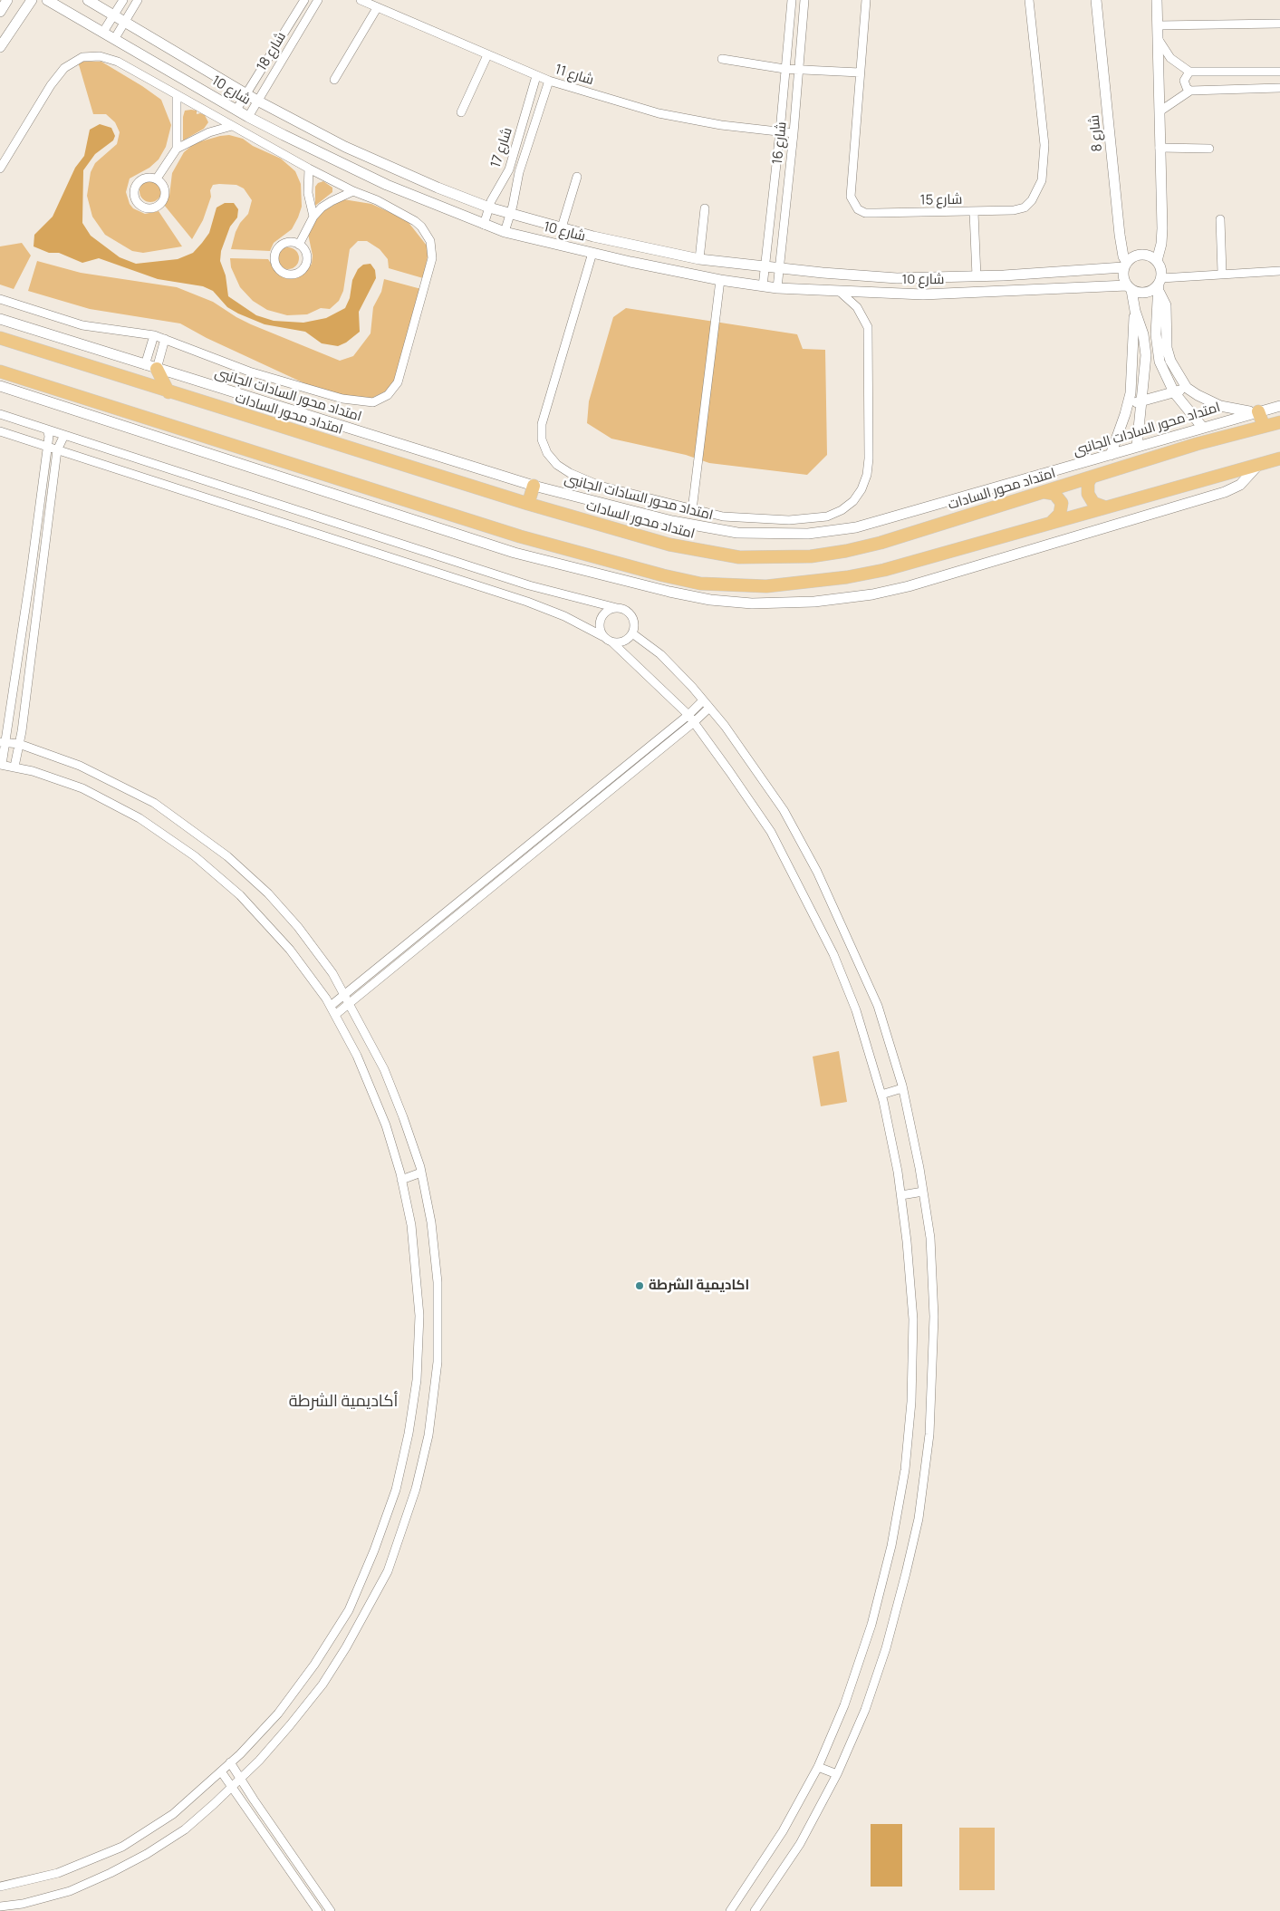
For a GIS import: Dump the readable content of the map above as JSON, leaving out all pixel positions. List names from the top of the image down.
{
  "streets": {
    "main road": ["امتداد محور السادات"],
    "street": [
      "شارع 18",
      "شارع 11",
      "شارع 10",
      "شارع 8",
      "شارع 16",
      "شارع 17",
      "شارع 15",
      "امتداد محور السادات الجانبى"
    ]
  },
  "crossings": [
    ["شارع 18", "شارع 10"],
    ["شارع 11", "شارع 16"],
    ["شارع 11", "شارع 17"],
    ["شارع 10", "شارع 8"],
    ["شارع 10", "شارع 16"],
    ["شارع 10", "شارع 17"]
  ],
  "districts": ["أكاديمية الشرطة"],
  "places": ["اكاديمية الشرطة"]
}
